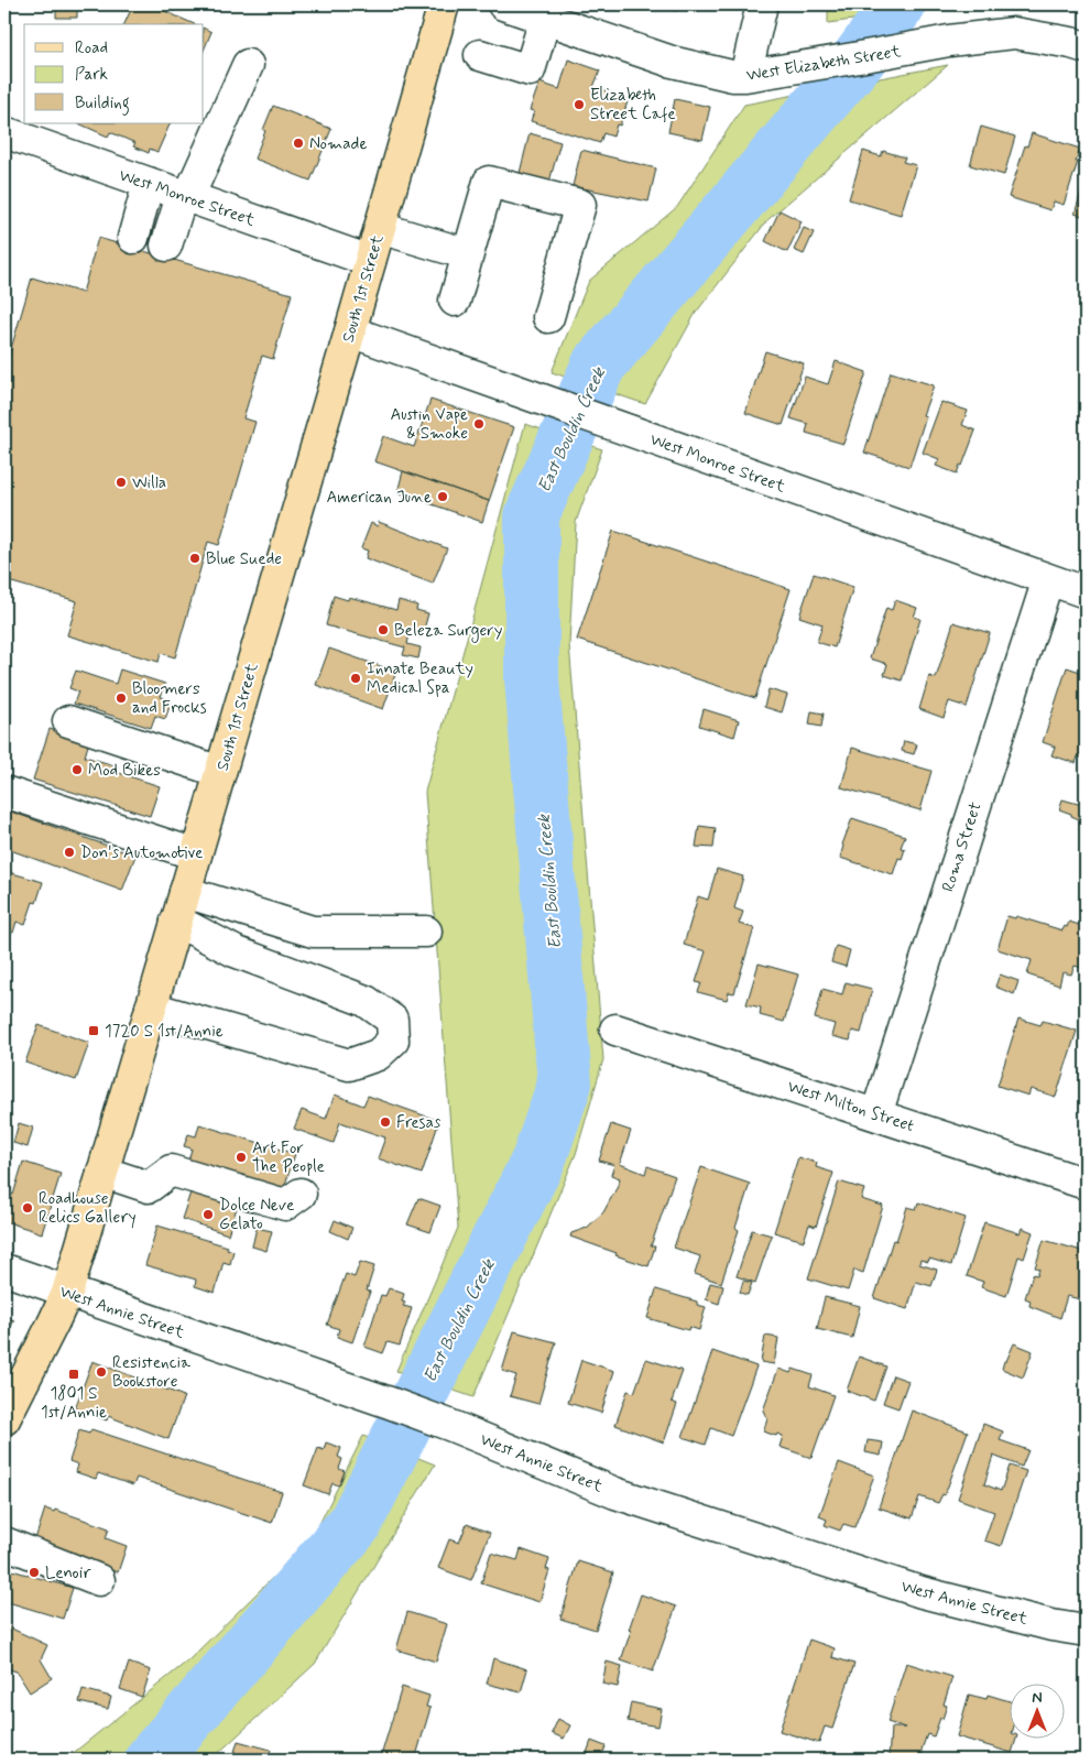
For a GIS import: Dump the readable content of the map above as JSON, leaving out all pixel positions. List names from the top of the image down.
{
  "streets": {
    "main road": ["South 1st Street"],
    "street": [
      "West Elizabeth Street",
      "West Monroe Street",
      "Roma Street",
      "West Milton Street",
      "West Annie Street"
    ]
  },
  "crossings": [
    ["West Monroe Street", "South 1st Street"],
    ["West Monroe Street", "Roma Street"],
    ["South 1st Street", "West Annie Street"],
    ["Roma Street", "West Milton Street"]
  ],
  "water": ["East Bouldin Creek"],
  "places": {
    "other": [
      "Elizabeth Street Cafe",
      "Nomade",
      "Austin Vape & Smoke",
      "Willa",
      "American June",
      "Blue Suede",
      "Beleza Surgery",
      "Innate Beauty Medical Spa",
      "Bloomers and Frocks",
      "Mod Bikes",
      "Don's Automotive",
      "Fresas",
      "Art For The People",
      "Roadhouse Relics Gallery",
      "Dolce Neve Gelato",
      "Resistencia Bookstore",
      "Lenoir"
    ],
    "transit": ["1720 S 1st/Annie", "1801 S 1st/Annie"]
  },
  "legend": ["Road", "Park", "Building"],
  "north": "top"
}
